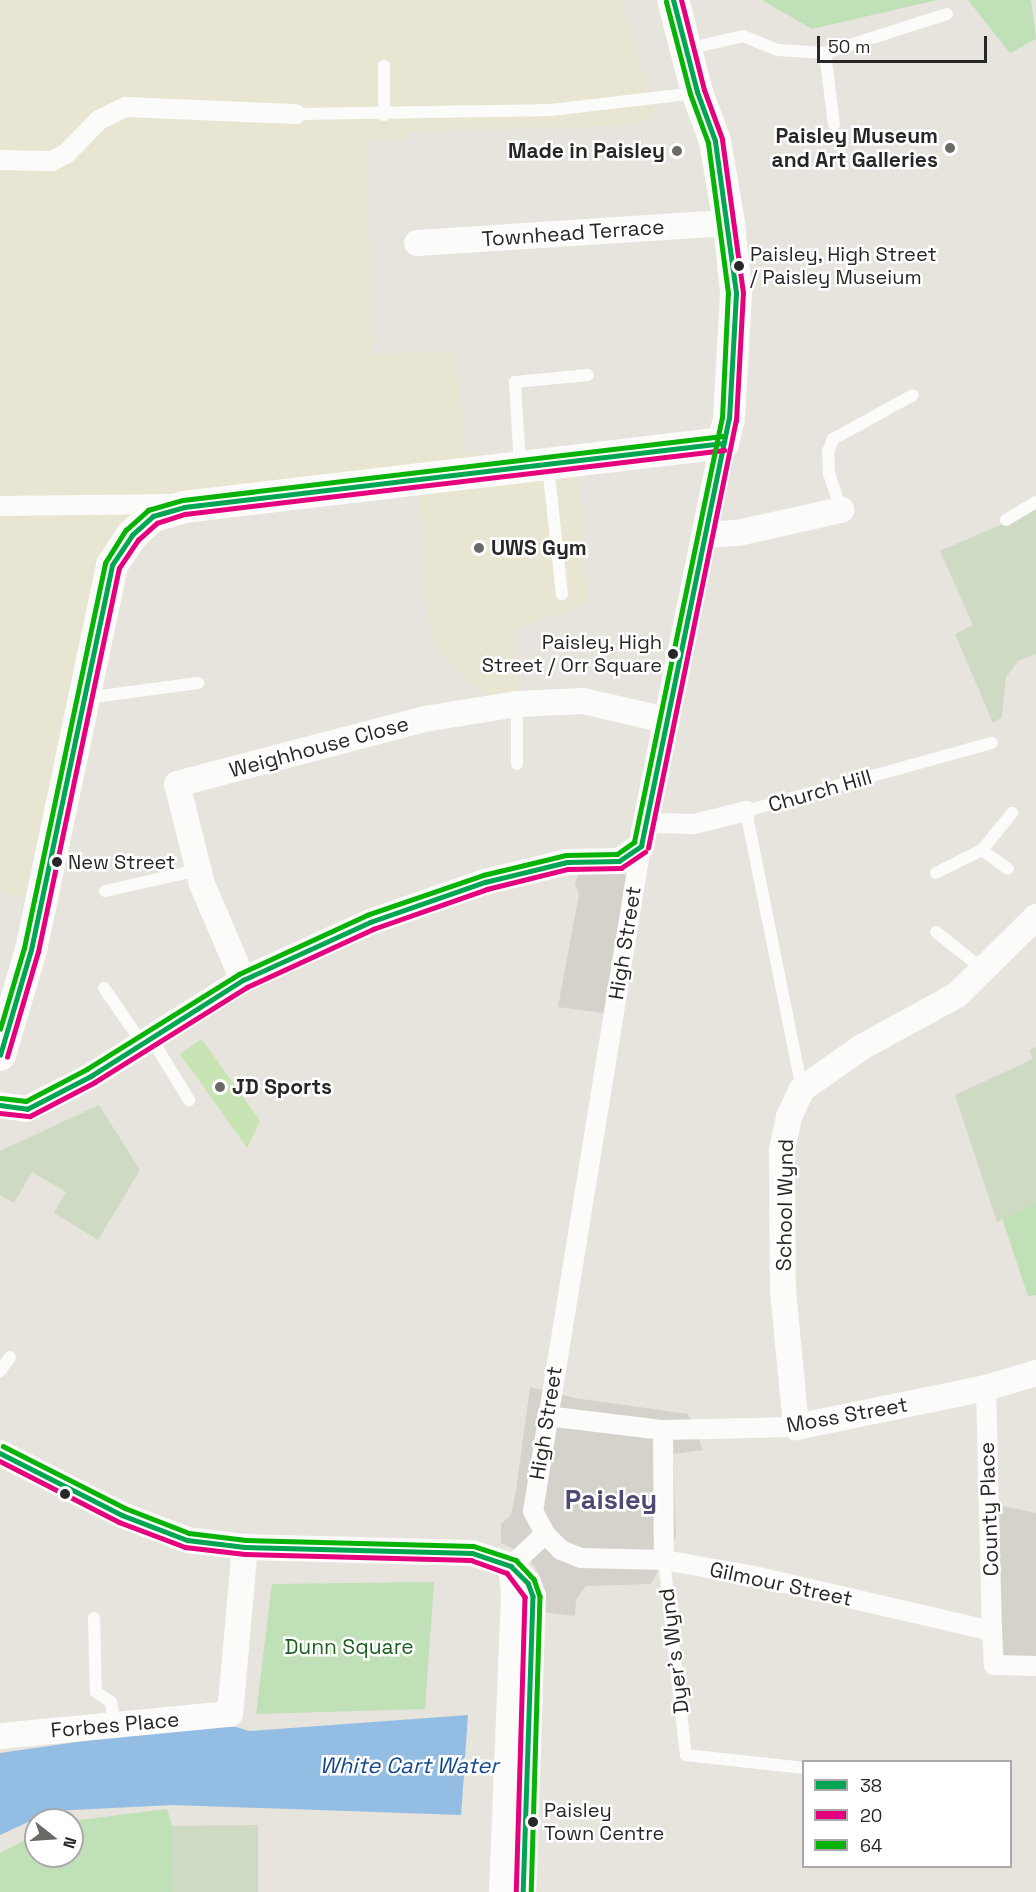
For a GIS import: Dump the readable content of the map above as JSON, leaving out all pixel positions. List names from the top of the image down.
{
  "streets": {
    "street": [
      "Townhead Terrace",
      "Weighhouse Close",
      "Church Hill",
      "High Street",
      "School Wynd",
      "Moss Street",
      "County Place",
      "Gilmour Street",
      "Dyer's Wynd",
      "Forbes Place"
    ]
  },
  "crossings": [
    ["Townhead Terrace", "High Street"],
    ["Weighhouse Close", "High Street"],
    ["Church Hill", "High Street"],
    ["High Street", "Moss Street"],
    ["High Street", "Gilmour Street"],
    ["School Wynd", "Moss Street"],
    ["Moss Street", "County Place"],
    ["Moss Street", "Dyer's Wynd"],
    ["County Place", "Gilmour Street"],
    ["Gilmour Street", "Dyer's Wynd"]
  ],
  "districts": ["Paisley"],
  "water": ["White Cart Water"],
  "parks": ["Dunn Square"],
  "places": [
    "Paisley Museum and Art Galleries",
    "Made in Paisley",
    "Paisley, High Street / Paisley Museium",
    "UWS Gym",
    "Paisley, High Street / Orr Square",
    "New Street",
    "JD Sports",
    "Paisley Town Centre"
  ],
  "lines": ["transit line 38", "transit line 20", "transit line 64"],
  "legend": ["38", "20", "64"],
  "scale_bar": "50 m",
  "north": "right"
}
